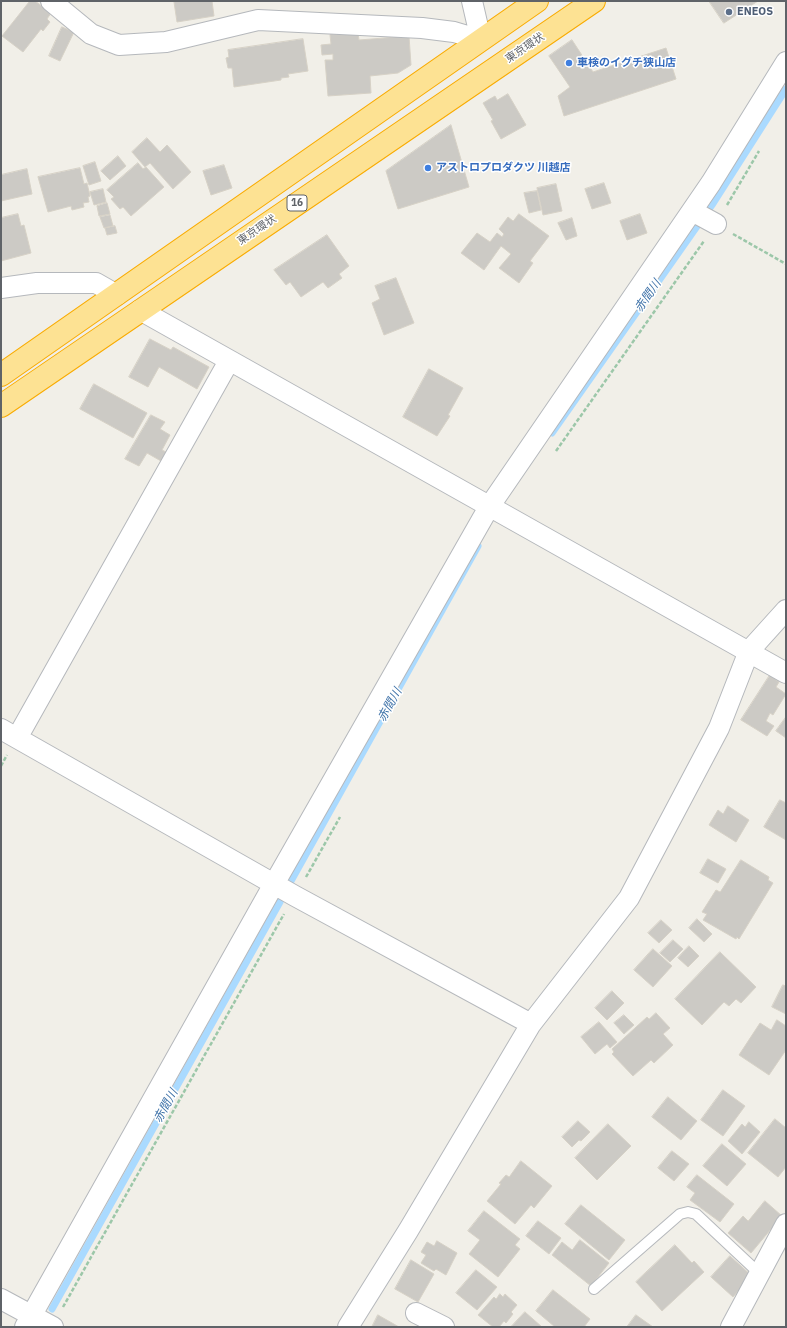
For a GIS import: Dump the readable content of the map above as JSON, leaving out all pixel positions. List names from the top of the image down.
{
  "streets": {
    "highway": ["東京環状", "16"]
  },
  "water": ["赤間川"],
  "places": ["ENEOS", "車検のイグチ狭山店", "アストロプロダクツ 川越店"]
}
